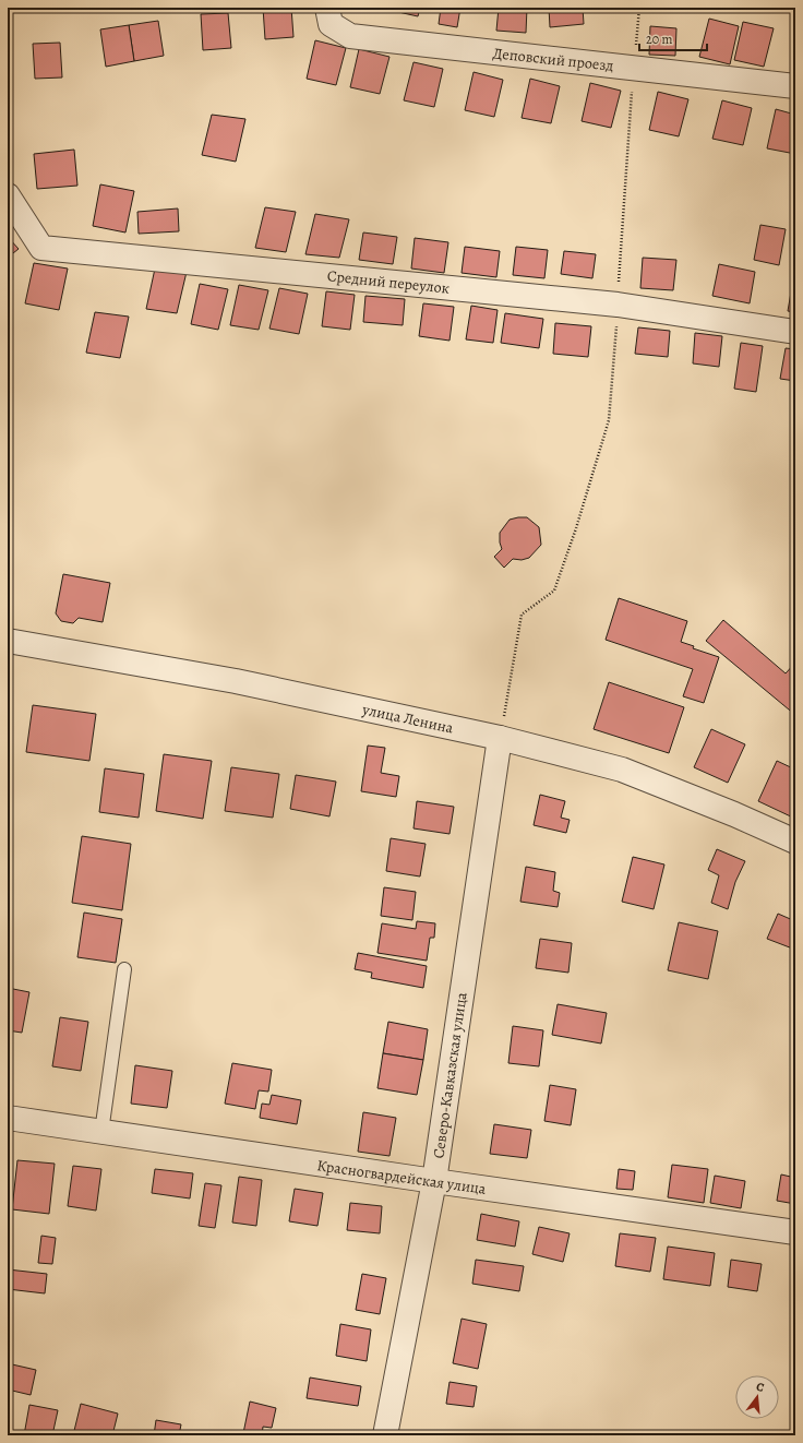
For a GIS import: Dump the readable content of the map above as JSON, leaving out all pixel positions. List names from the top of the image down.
{
  "streets": {
    "street": [
      "Деповский проезд",
      "Средний переулок",
      "улица Ленина",
      "Северо-Кавказская улица",
      "Красногвардейская улица"
    ]
  },
  "crossings": [
    ["улица Ленина", "Северо-Кавказская улица"],
    ["Северо-Кавказская улица", "Красногвардейская улица"]
  ],
  "scale_bar": "20 m",
  "north": "top"
}
